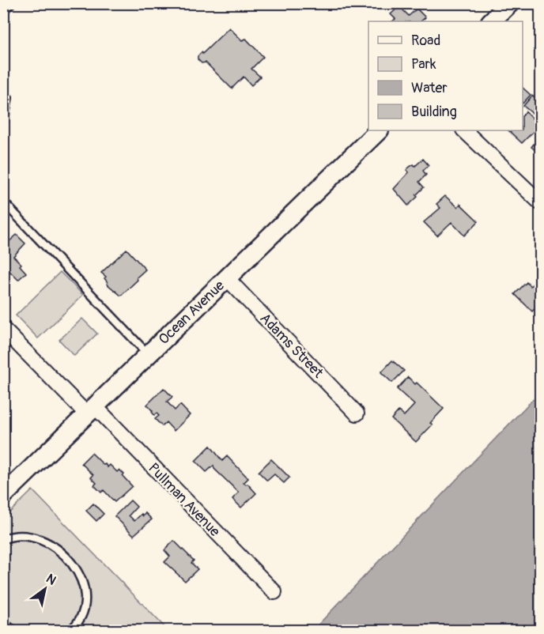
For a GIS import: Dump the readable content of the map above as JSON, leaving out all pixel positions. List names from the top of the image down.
{
  "streets": {
    "street": ["Ocean Avenue", "Adams Street", "Pullman Avenue"]
  },
  "crossings": [
    ["Ocean Avenue", "Adams Street"],
    ["Ocean Avenue", "Pullman Avenue"]
  ],
  "legend": [
    "Road",
    "Park",
    "Water",
    "Building"
  ],
  "north": "top right"
}
